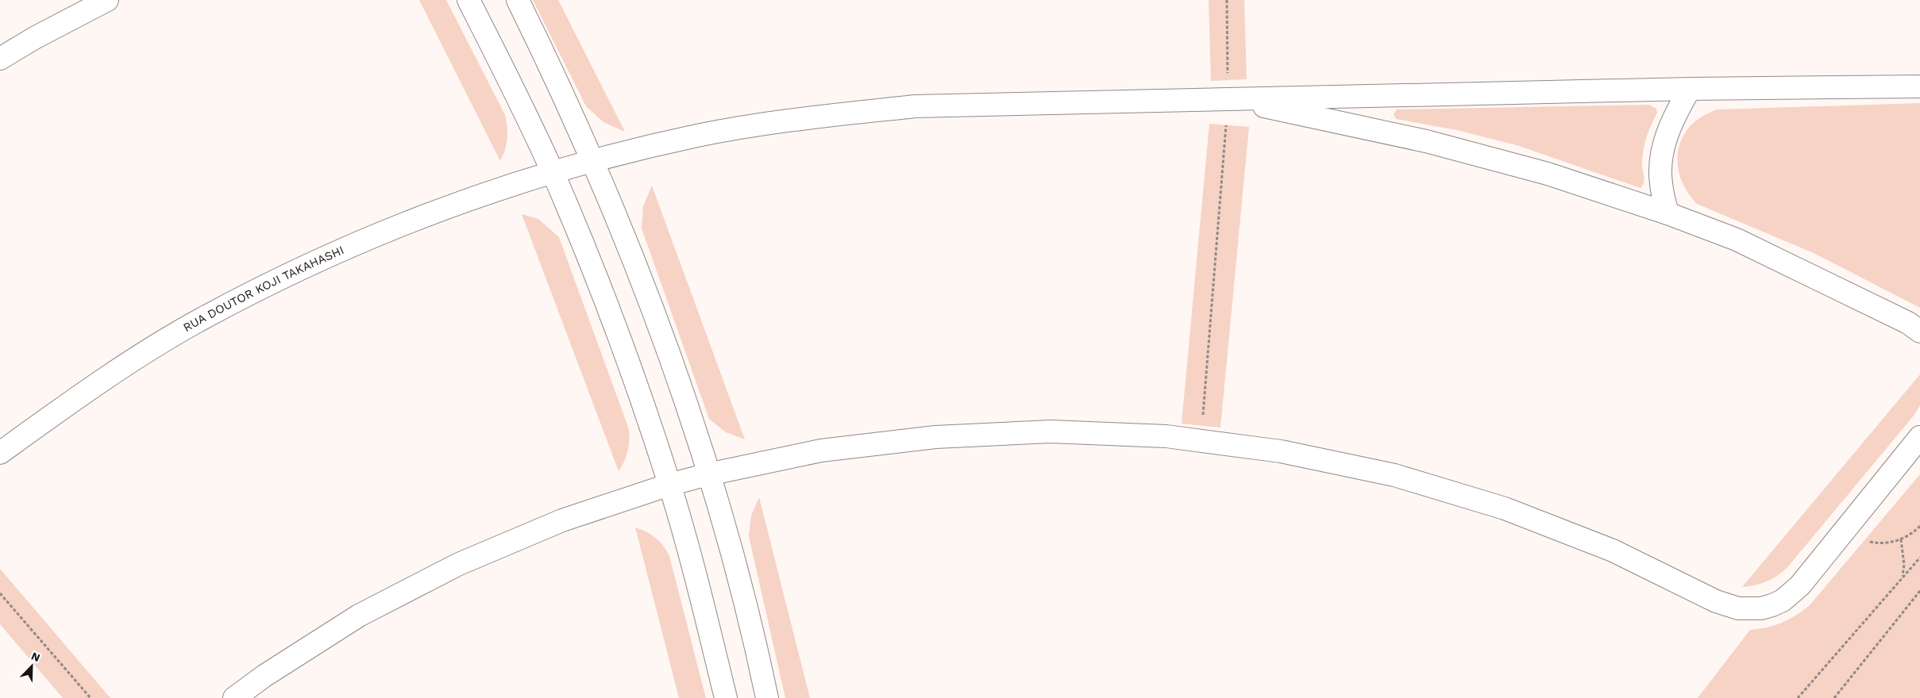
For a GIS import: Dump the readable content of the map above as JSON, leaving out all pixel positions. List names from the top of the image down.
{
  "streets": {
    "street": ["RUA DOUTOR KOJI TAKAHASHI"]
  },
  "north": "top right"
}
